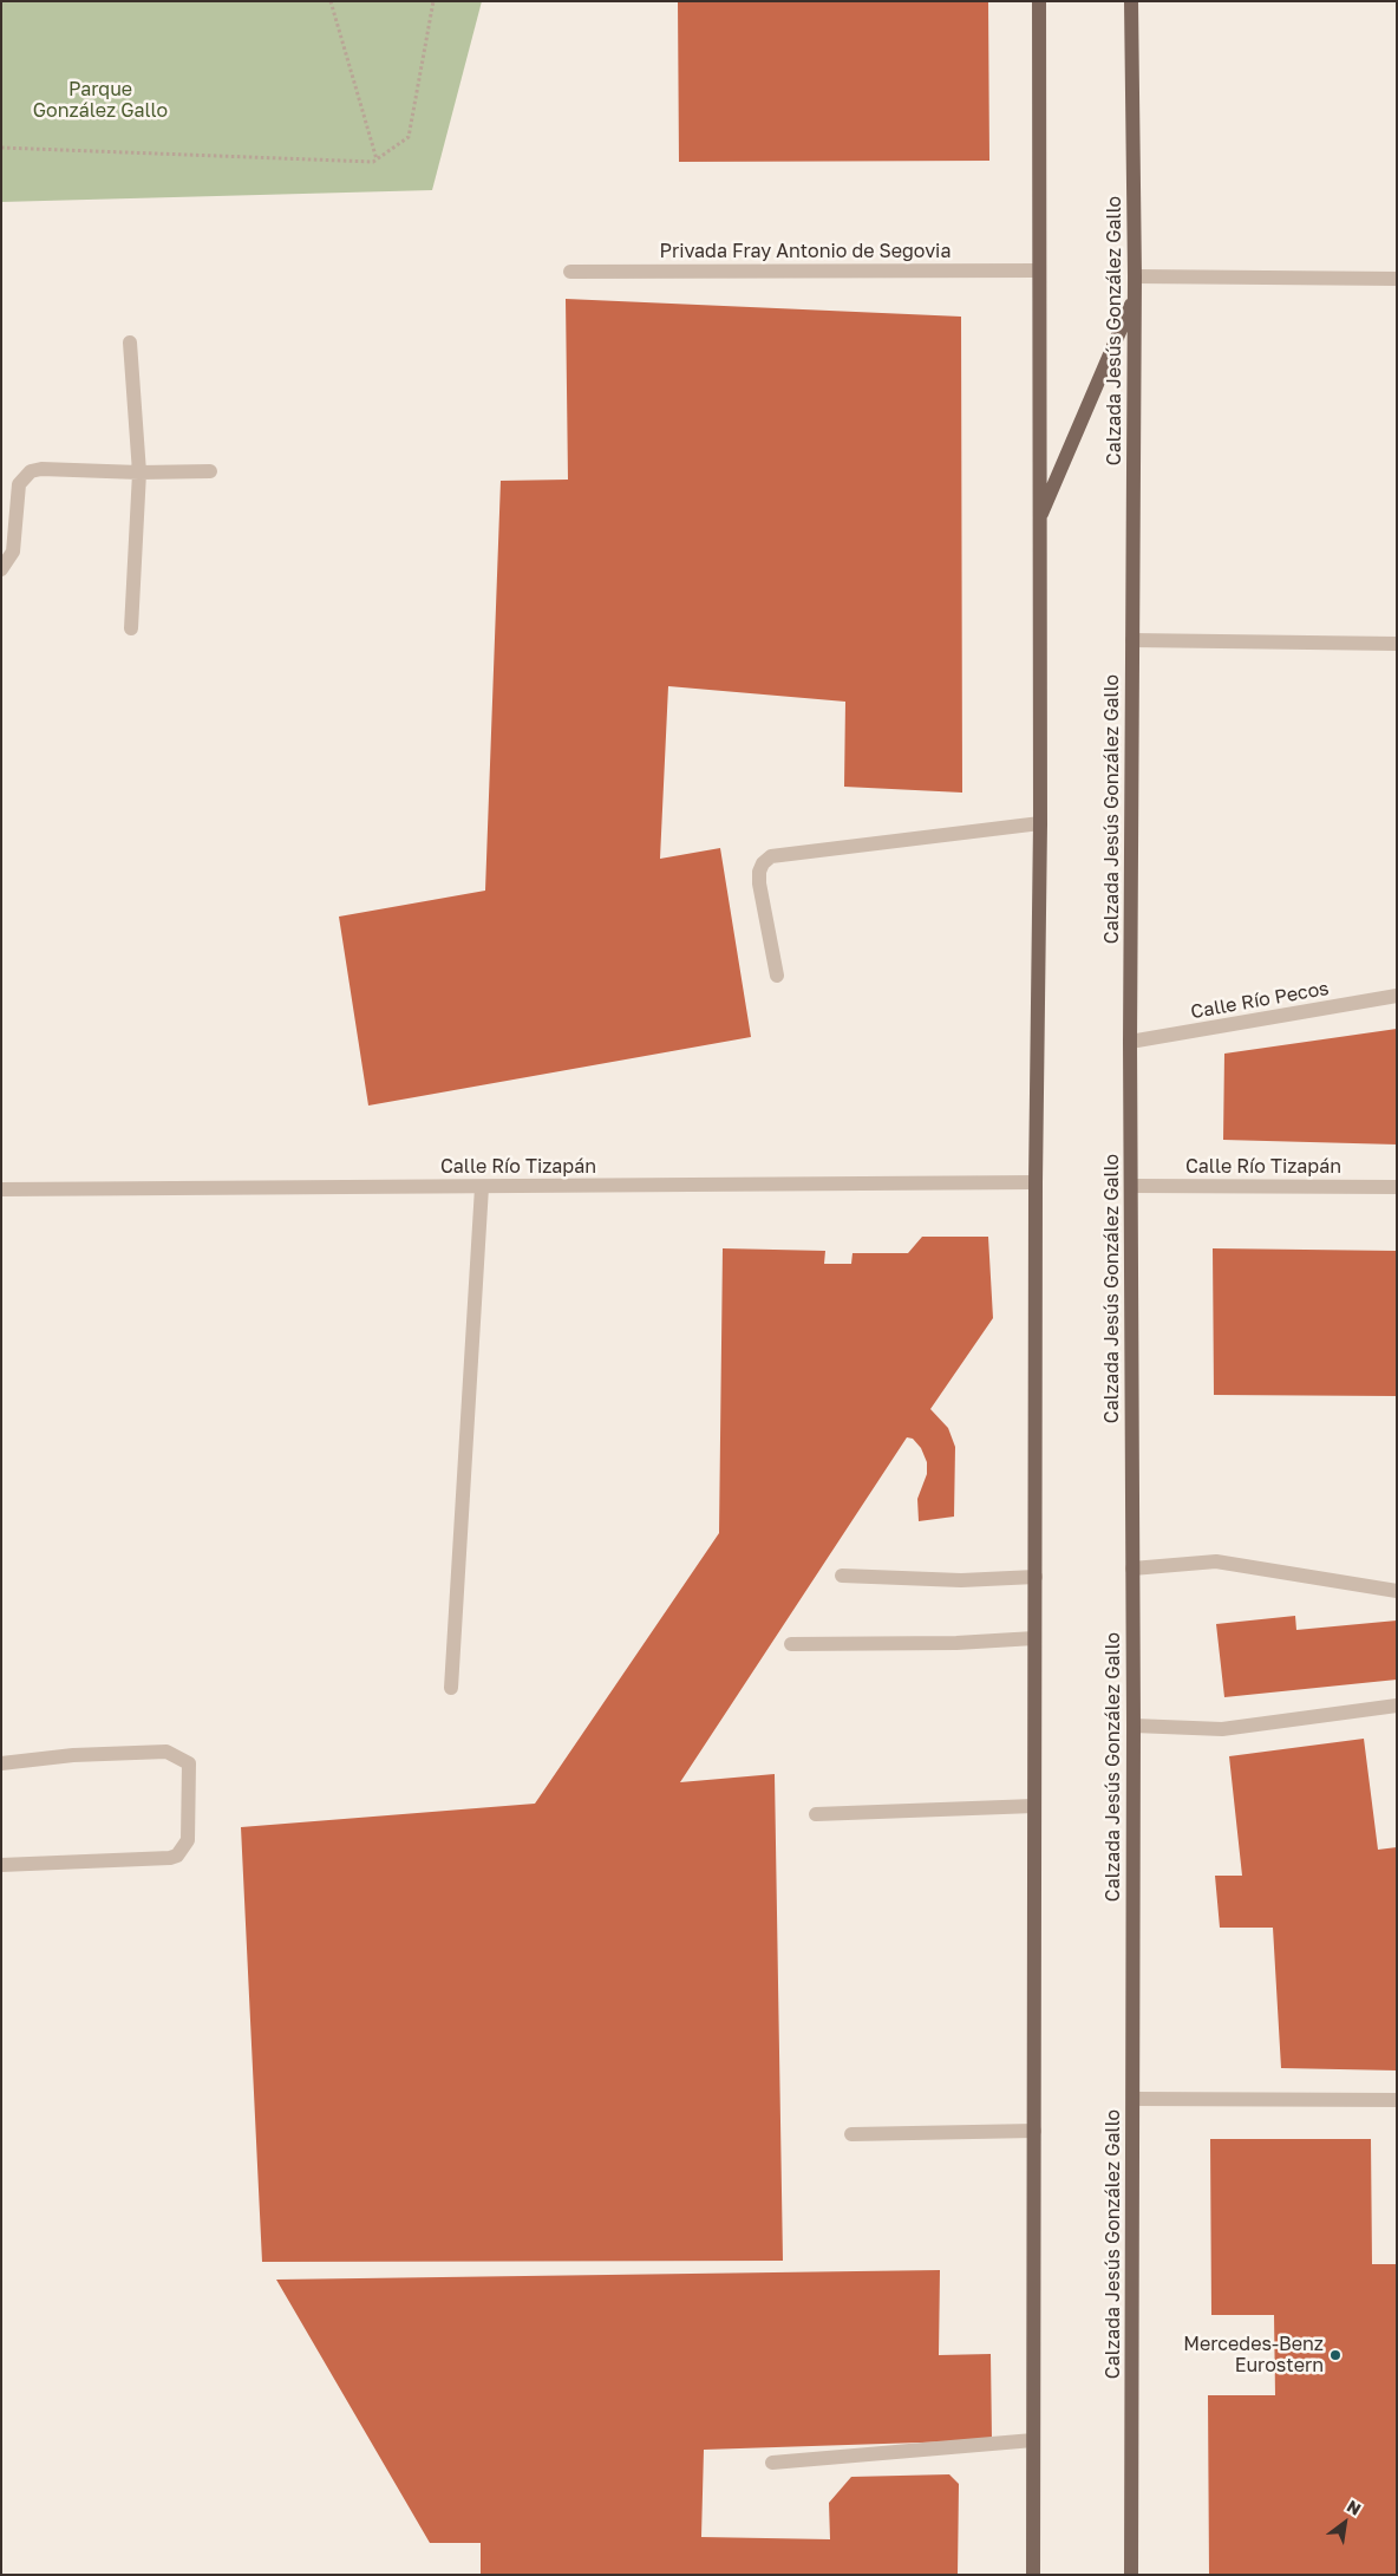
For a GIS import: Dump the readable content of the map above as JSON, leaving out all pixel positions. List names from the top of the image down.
{
  "streets": {
    "main road": ["Calzada Jesús González Gallo"],
    "street": ["Privada Fray Antonio de Segovia", "Calle Río Pecos", "Calle Río Tizapán"]
  },
  "crossings": [
    ["Calzada Jesús González Gallo", "Calle Río Pecos"],
    ["Calzada Jesús González Gallo", "Calle Río Tizapán"]
  ],
  "parks": ["Parque González Gallo"],
  "places": ["Mercedes-Benz Eurostern"],
  "north": "top right"
}
